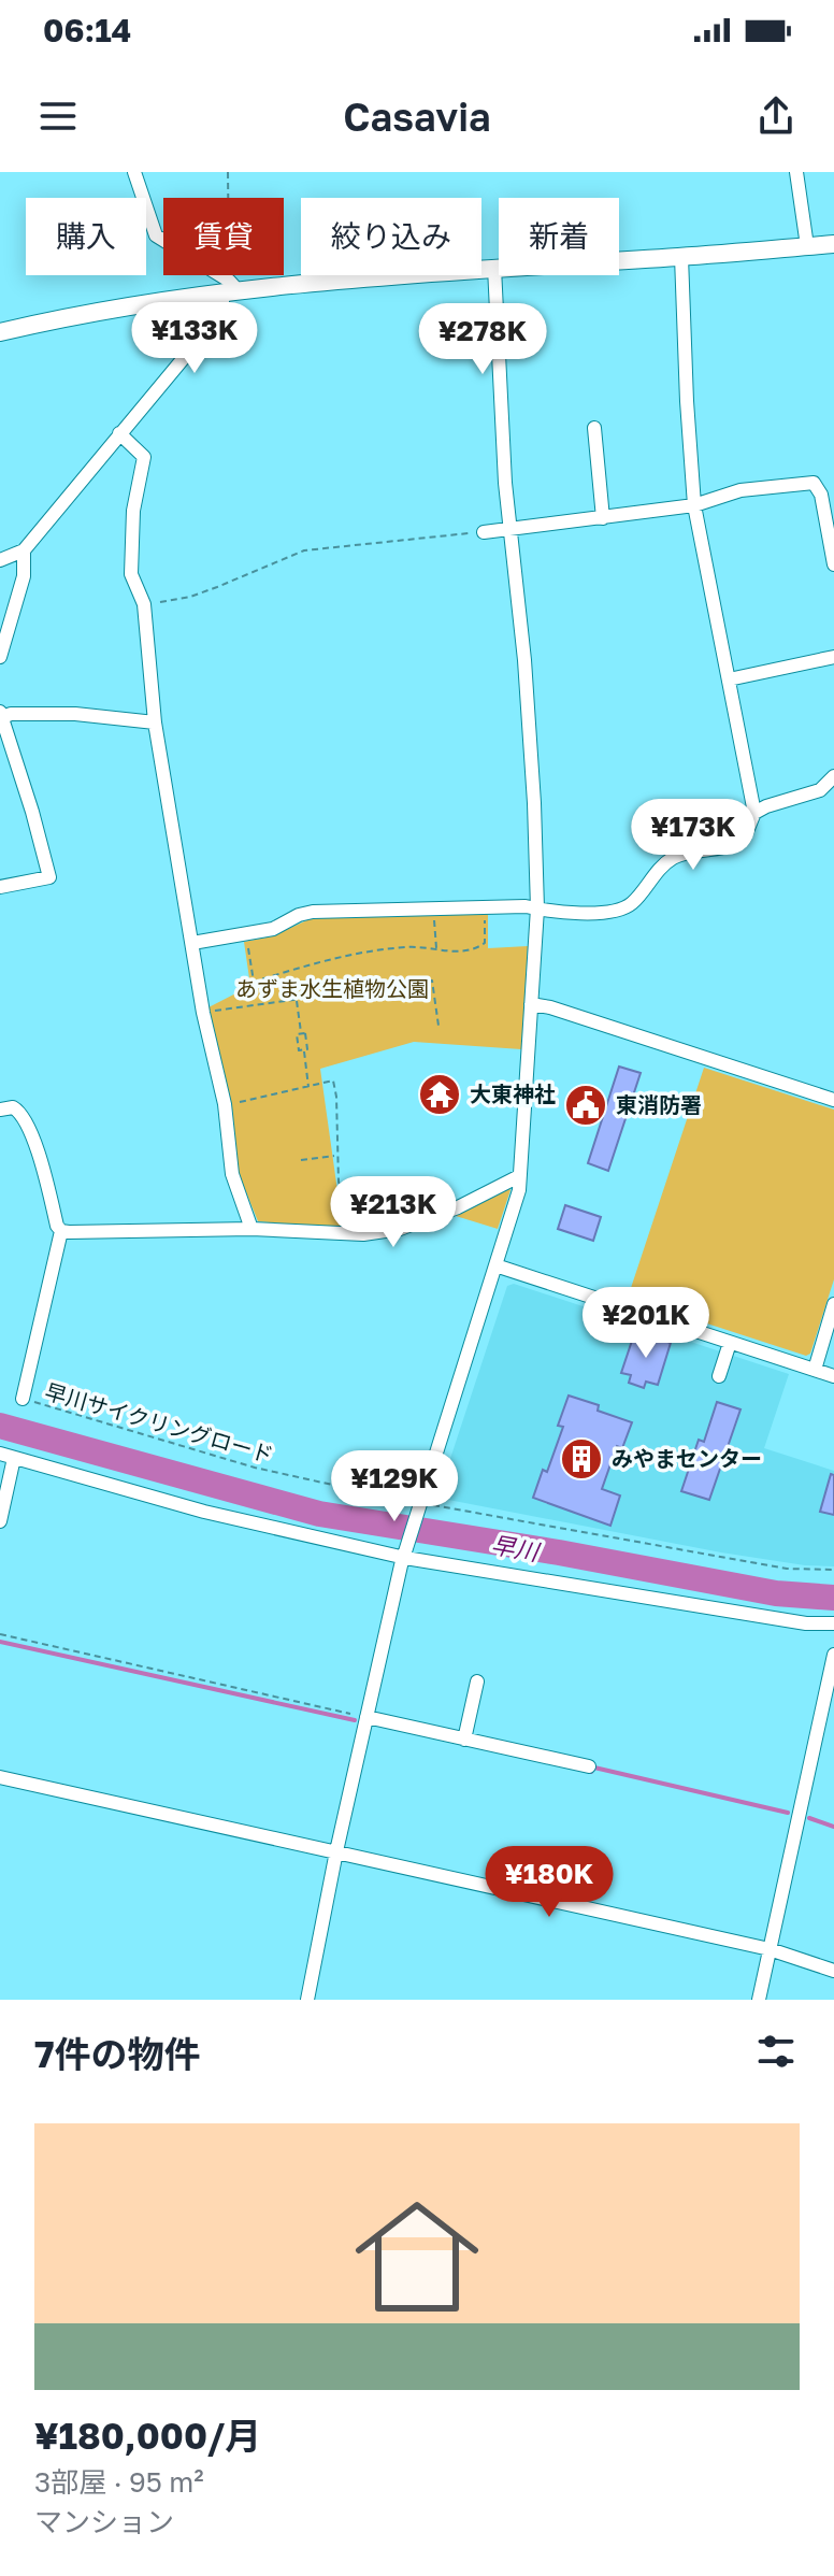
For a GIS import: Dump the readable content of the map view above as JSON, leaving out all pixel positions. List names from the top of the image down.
{
  "streets": {
    "path": ["早川サイクリングロード"]
  },
  "water": ["早川"],
  "parks": ["あずま水生植物公園"],
  "places": {
    "temple": ["大東神社"],
    "public building": ["東消防署"],
    "building": ["みやまセンター"]
  },
  "page": {
    "status": "06:14",
    "header": "Casavia",
    "chip": [
      "購入",
      "賃貸",
      "絞り込み",
      "新着"
    ],
    "price": [
      "¥133K",
      "¥278K",
      "¥173K",
      "¥213K",
      "¥201K",
      "¥129K",
      "¥180K"
    ],
    "heading": "7件の物件",
    "list": [
      {
        "name": "¥180,000/月",
        "note": "3部屋 · 95 m² · マンション"
      }
    ]
  }
}
